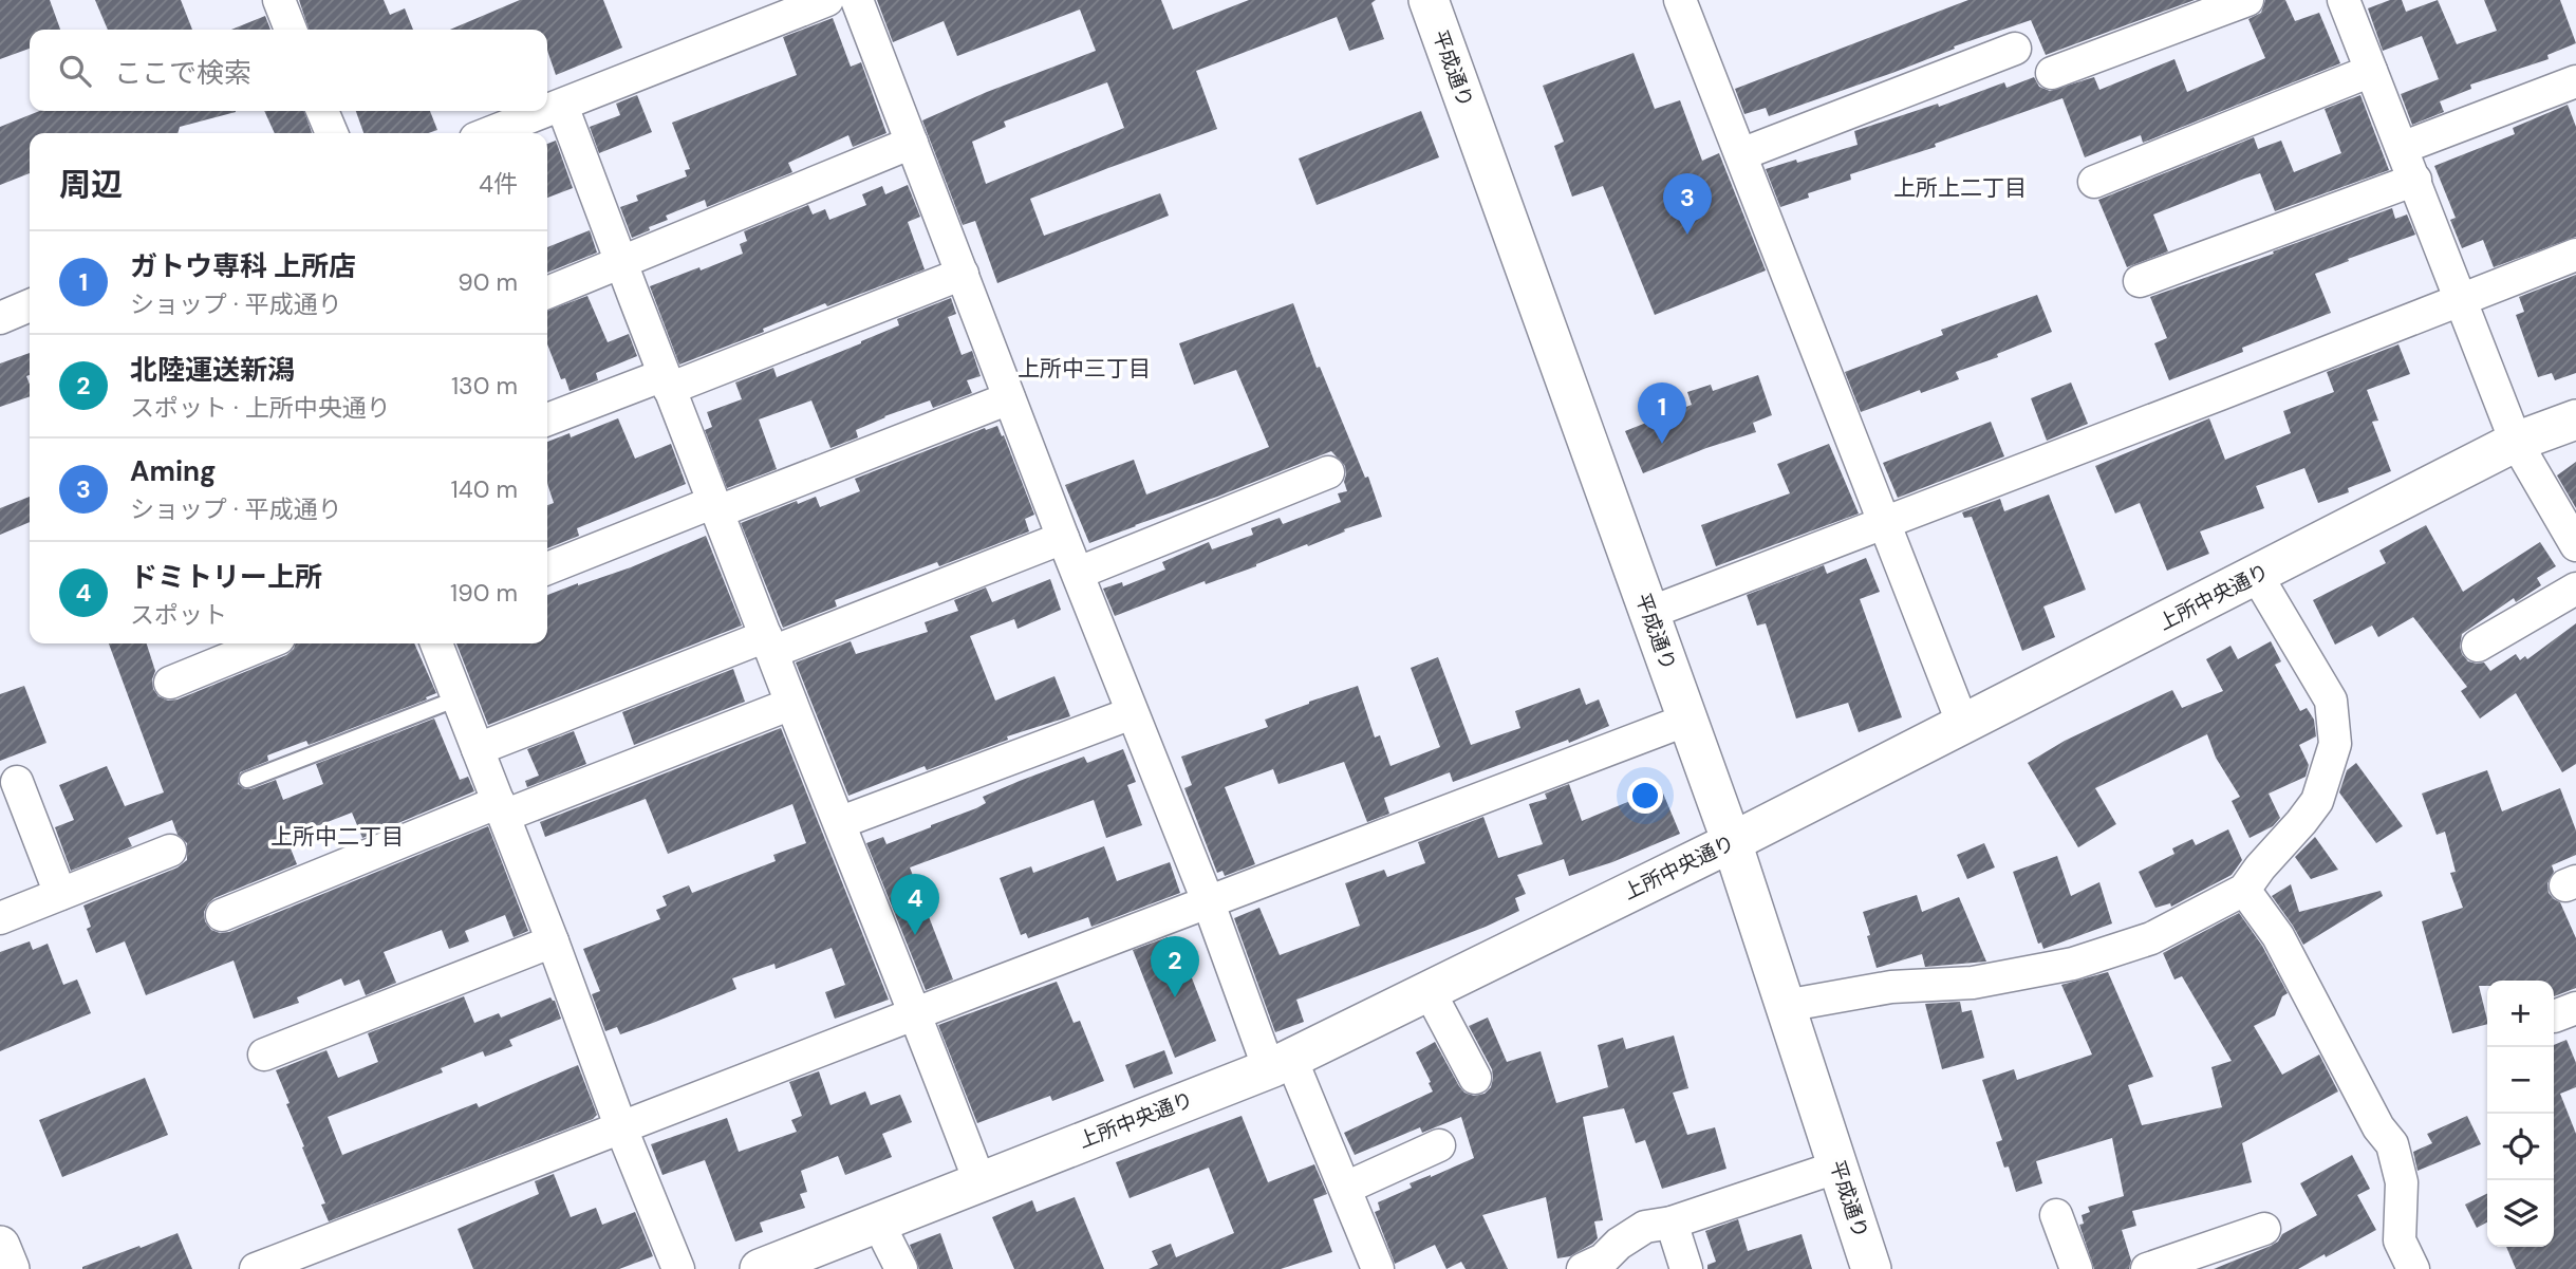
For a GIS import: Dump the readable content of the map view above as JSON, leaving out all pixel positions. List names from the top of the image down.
{
  "streets": {
    "street": ["平成通り", "上所中央通り"]
  },
  "crossings": [
    ["平成通り", "上所中央通り"]
  ],
  "districts": ["上所上二丁目", "上所中三丁目", "上所中二丁目"],
  "page": {
    "search": "ここで検索",
    "heading": ["周辺", "4件"],
    "pins": [
      "3",
      "1",
      "4",
      "2"
    ],
    "list": [
      {
        "mark": "1",
        "name": "ガトウ専科 上所店",
        "note": "ショップ · 平成通り",
        "value": "90 m"
      },
      {
        "mark": "2",
        "name": "北陸運送新潟",
        "note": "スポット · 上所中央通り",
        "value": "130 m"
      },
      {
        "mark": "3",
        "name": "Aming",
        "note": "ショップ · 平成通り",
        "value": "140 m"
      },
      {
        "mark": "4",
        "name": "ドミトリー上所",
        "note": "スポット",
        "value": "190 m"
      }
    ],
    "map_buttons": ["+", "−"]
  }
}
